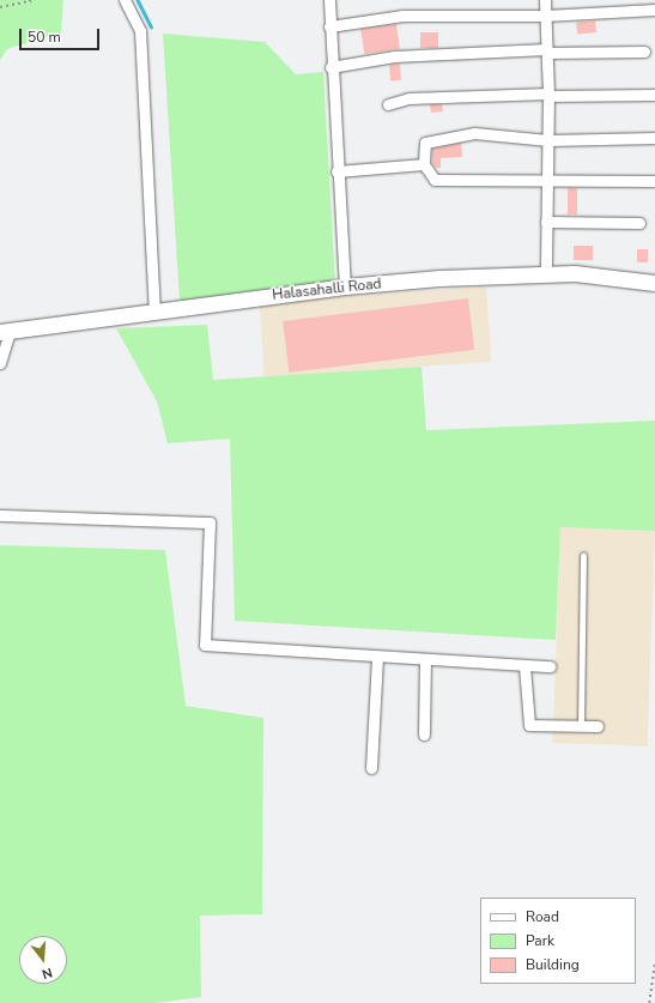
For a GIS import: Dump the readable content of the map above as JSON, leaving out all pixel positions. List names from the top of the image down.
{
  "streets": {
    "main road": ["Halasahalli Road"]
  },
  "legend": ["Road", "Park", "Building"],
  "scale_bar": "50 m",
  "north": "bottom"
}
